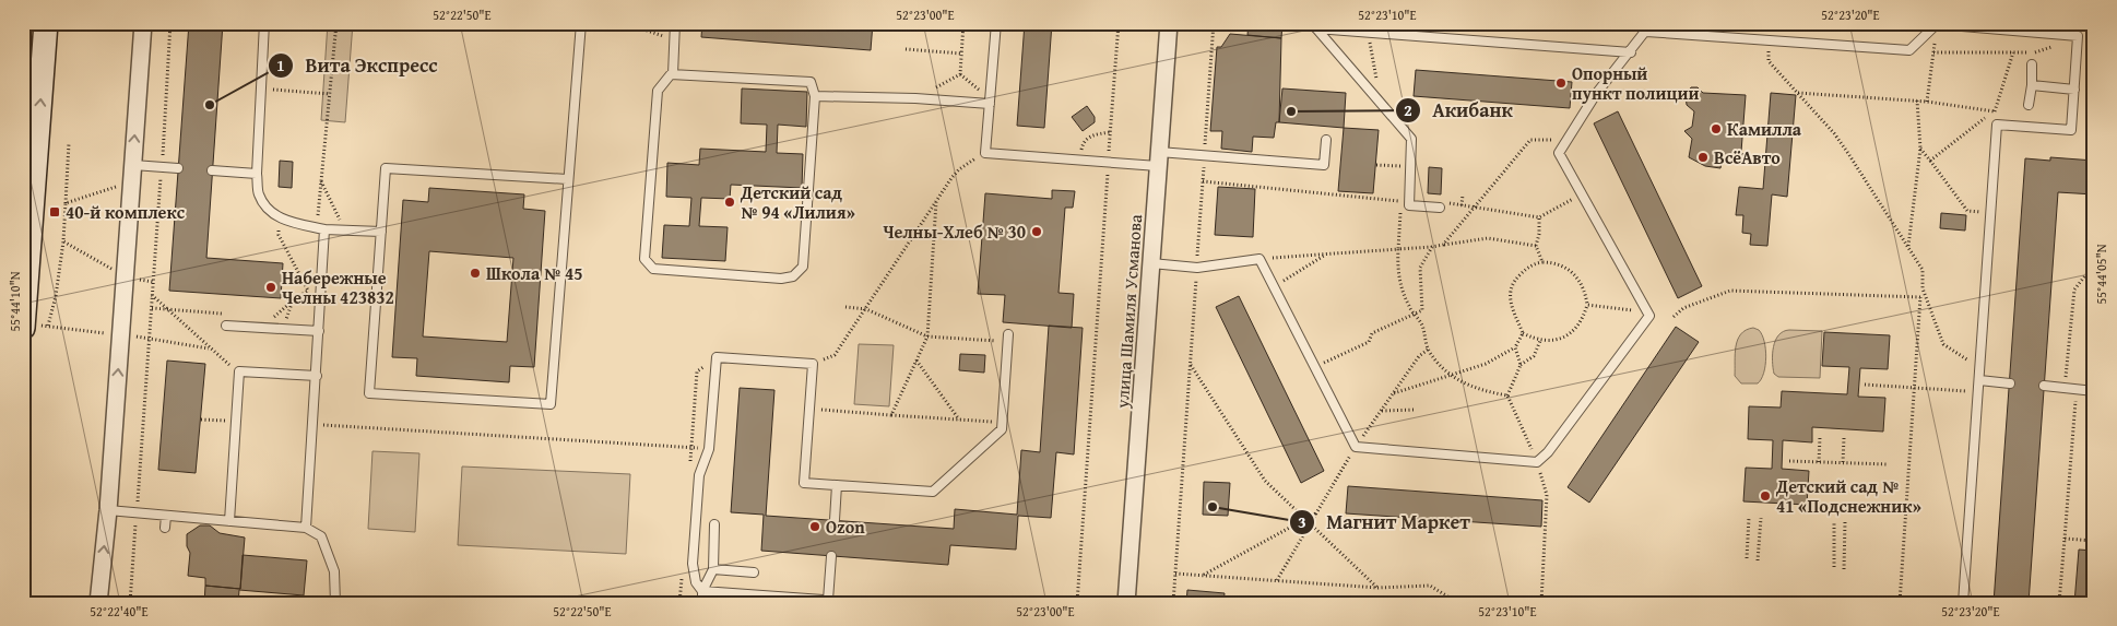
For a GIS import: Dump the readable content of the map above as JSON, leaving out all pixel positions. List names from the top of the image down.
{
  "streets": {
    "street": ["улица Шамиля Усманова"]
  },
  "places": {
    "other": [
      "Опорный пункт полиции",
      "Вита Экспресс",
      "Акибанк",
      "Камилла",
      "ВсёАвто",
      "Детский сад № 94 «Лилия»",
      "Челны-Хлеб № 30",
      "Школа № 45",
      "Набережные Челны 423832",
      "Детский сад № 41 «Подснежник»",
      "Магнит Маркет",
      "Ozon"
    ],
    "transit": ["40-й комплекс"]
  },
  "coordinates": [
    "52°22'50\"E",
    "52°23'00\"E",
    "52°23'10\"E",
    "52°23'20\"E",
    "55°44'05\"N",
    "55°44'10\"N",
    "52°22'40\"E"
  ]
}
